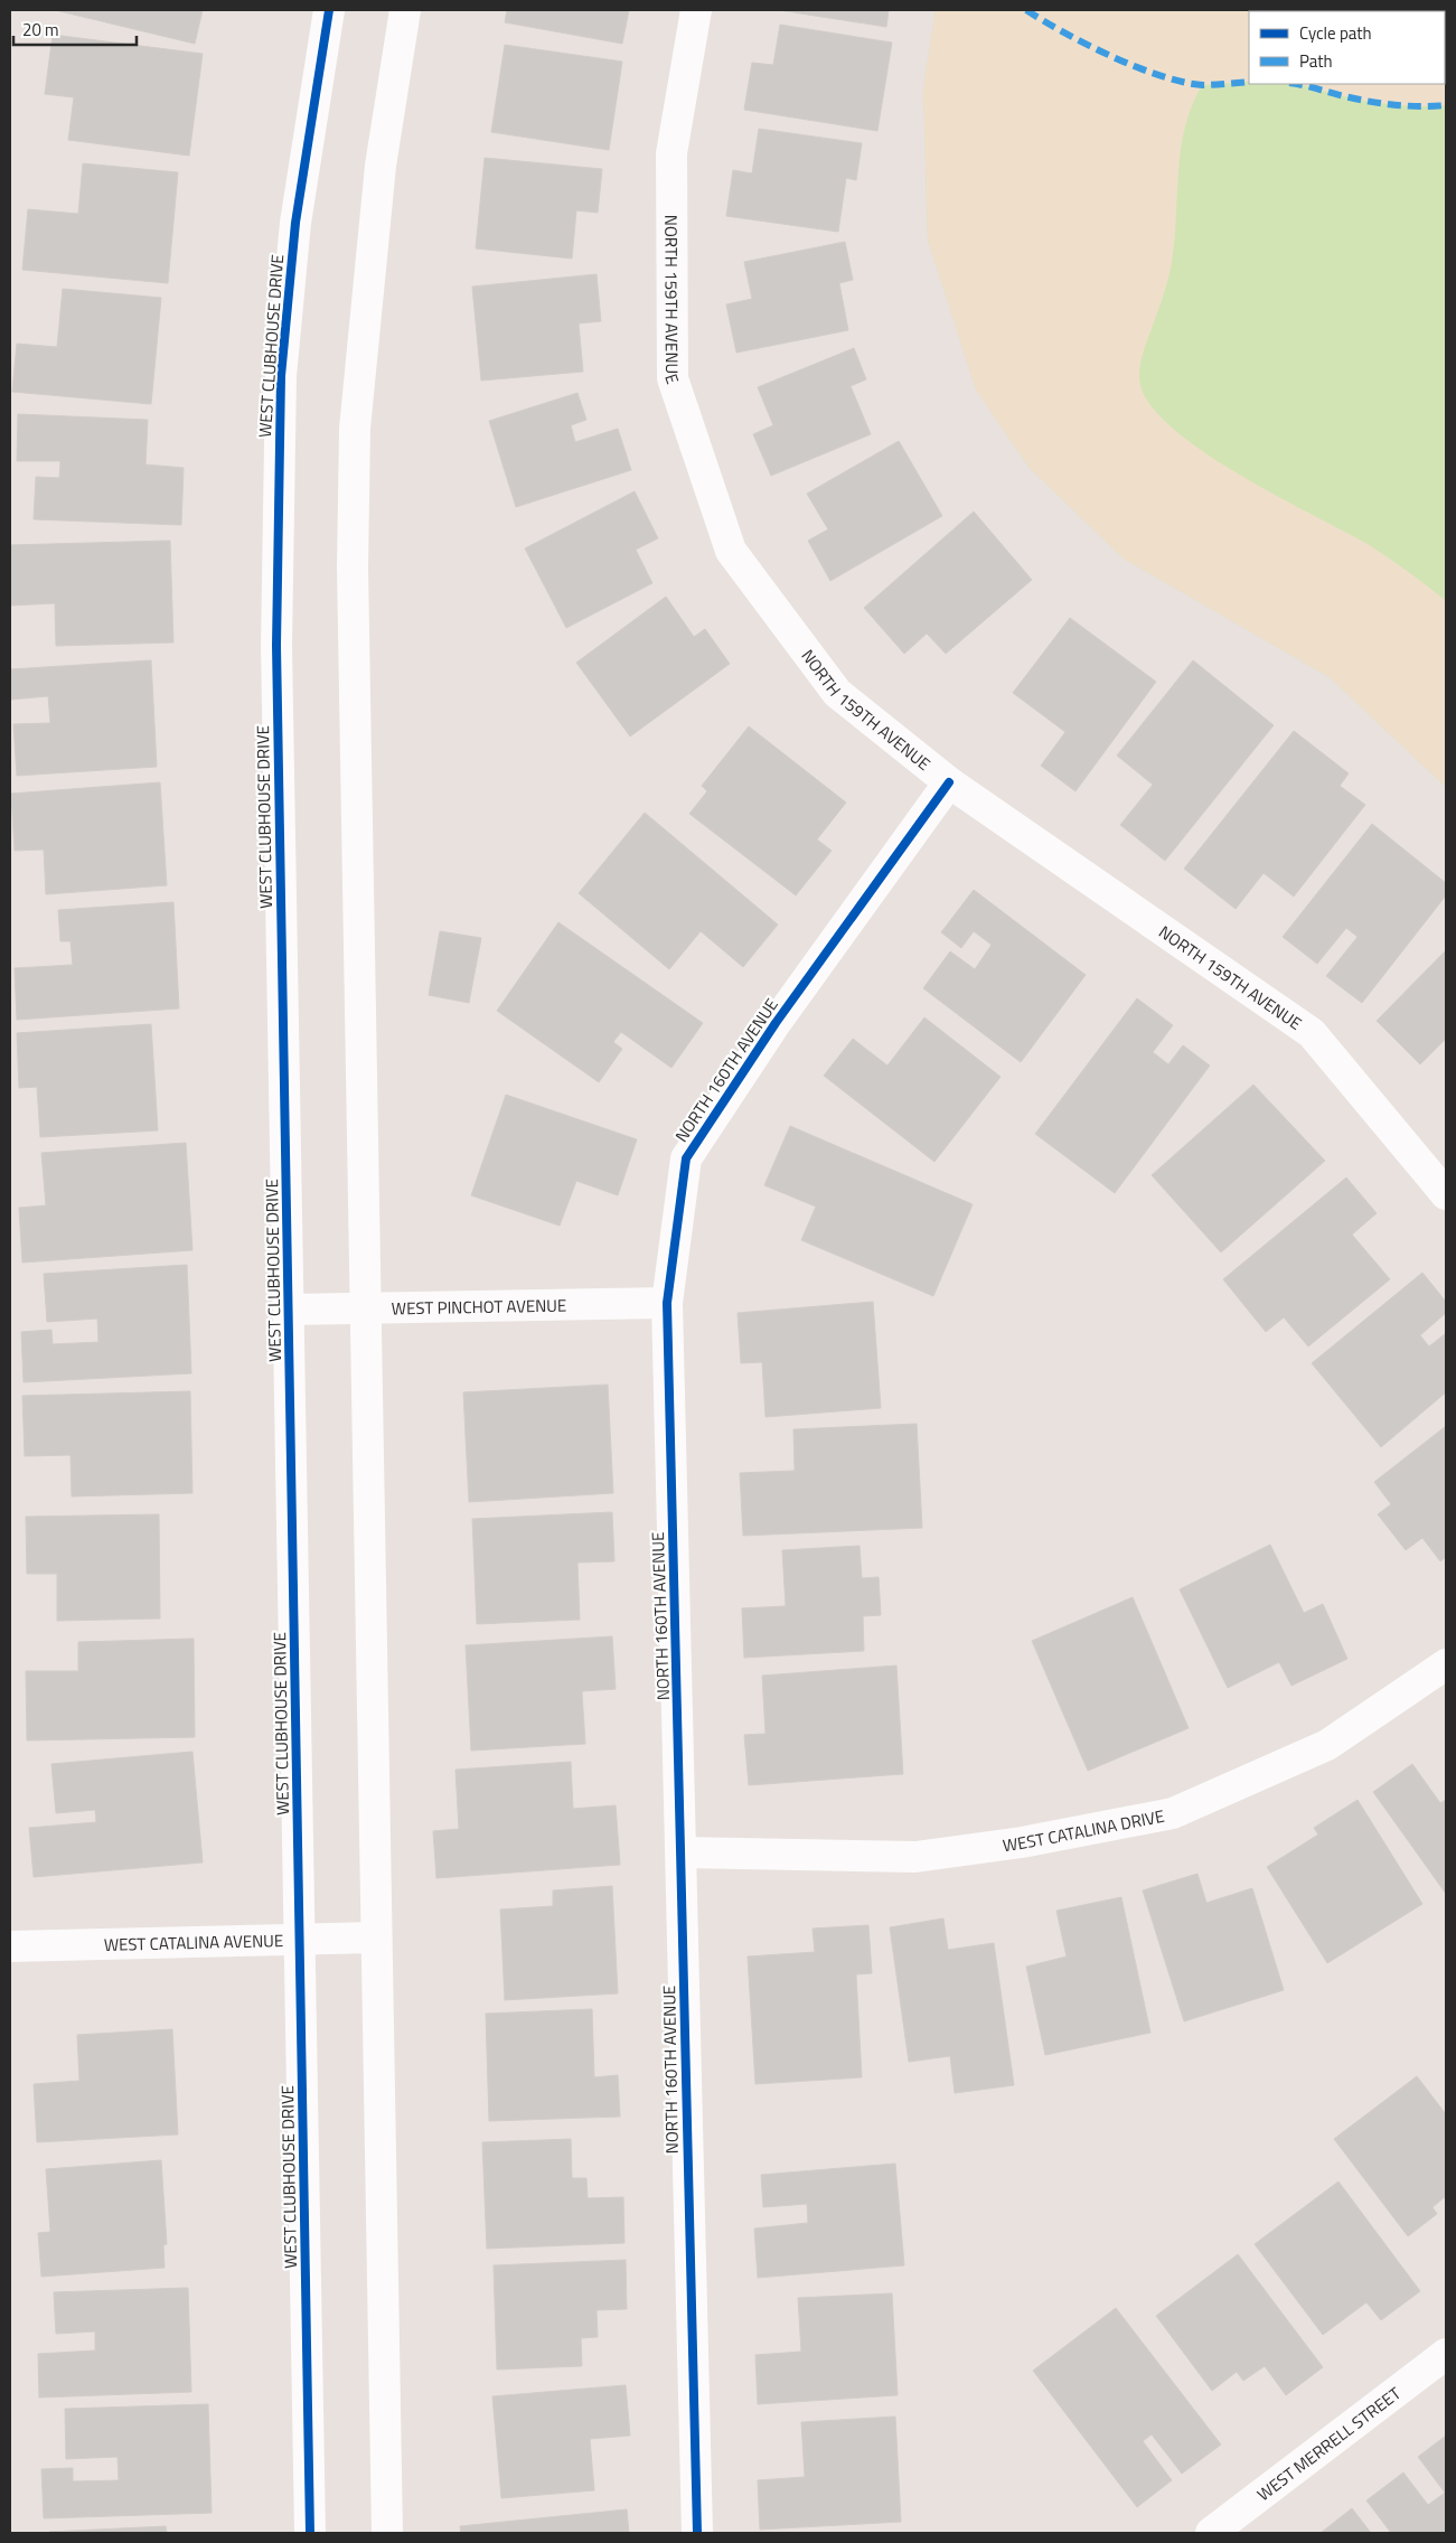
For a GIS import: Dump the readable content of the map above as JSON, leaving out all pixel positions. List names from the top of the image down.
{
  "streets": {
    "street": [
      "NORTH 159TH AVENUE",
      "WEST CLUBHOUSE DRIVE",
      "NORTH 160TH AVENUE",
      "WEST PINCHOT AVENUE",
      "WEST CATALINA DRIVE",
      "WEST CATALINA AVENUE",
      "WEST MERRELL STREET"
    ]
  },
  "crossings": [
    ["NORTH 159TH AVENUE", "NORTH 160TH AVENUE"],
    ["WEST CLUBHOUSE DRIVE", "WEST PINCHOT AVENUE"],
    ["WEST CLUBHOUSE DRIVE", "WEST CATALINA AVENUE"],
    ["NORTH 160TH AVENUE", "WEST PINCHOT AVENUE"],
    ["NORTH 160TH AVENUE", "WEST CATALINA DRIVE"]
  ],
  "legend": ["Cycle path", "Path"],
  "scale_bar": "20 m"
}
